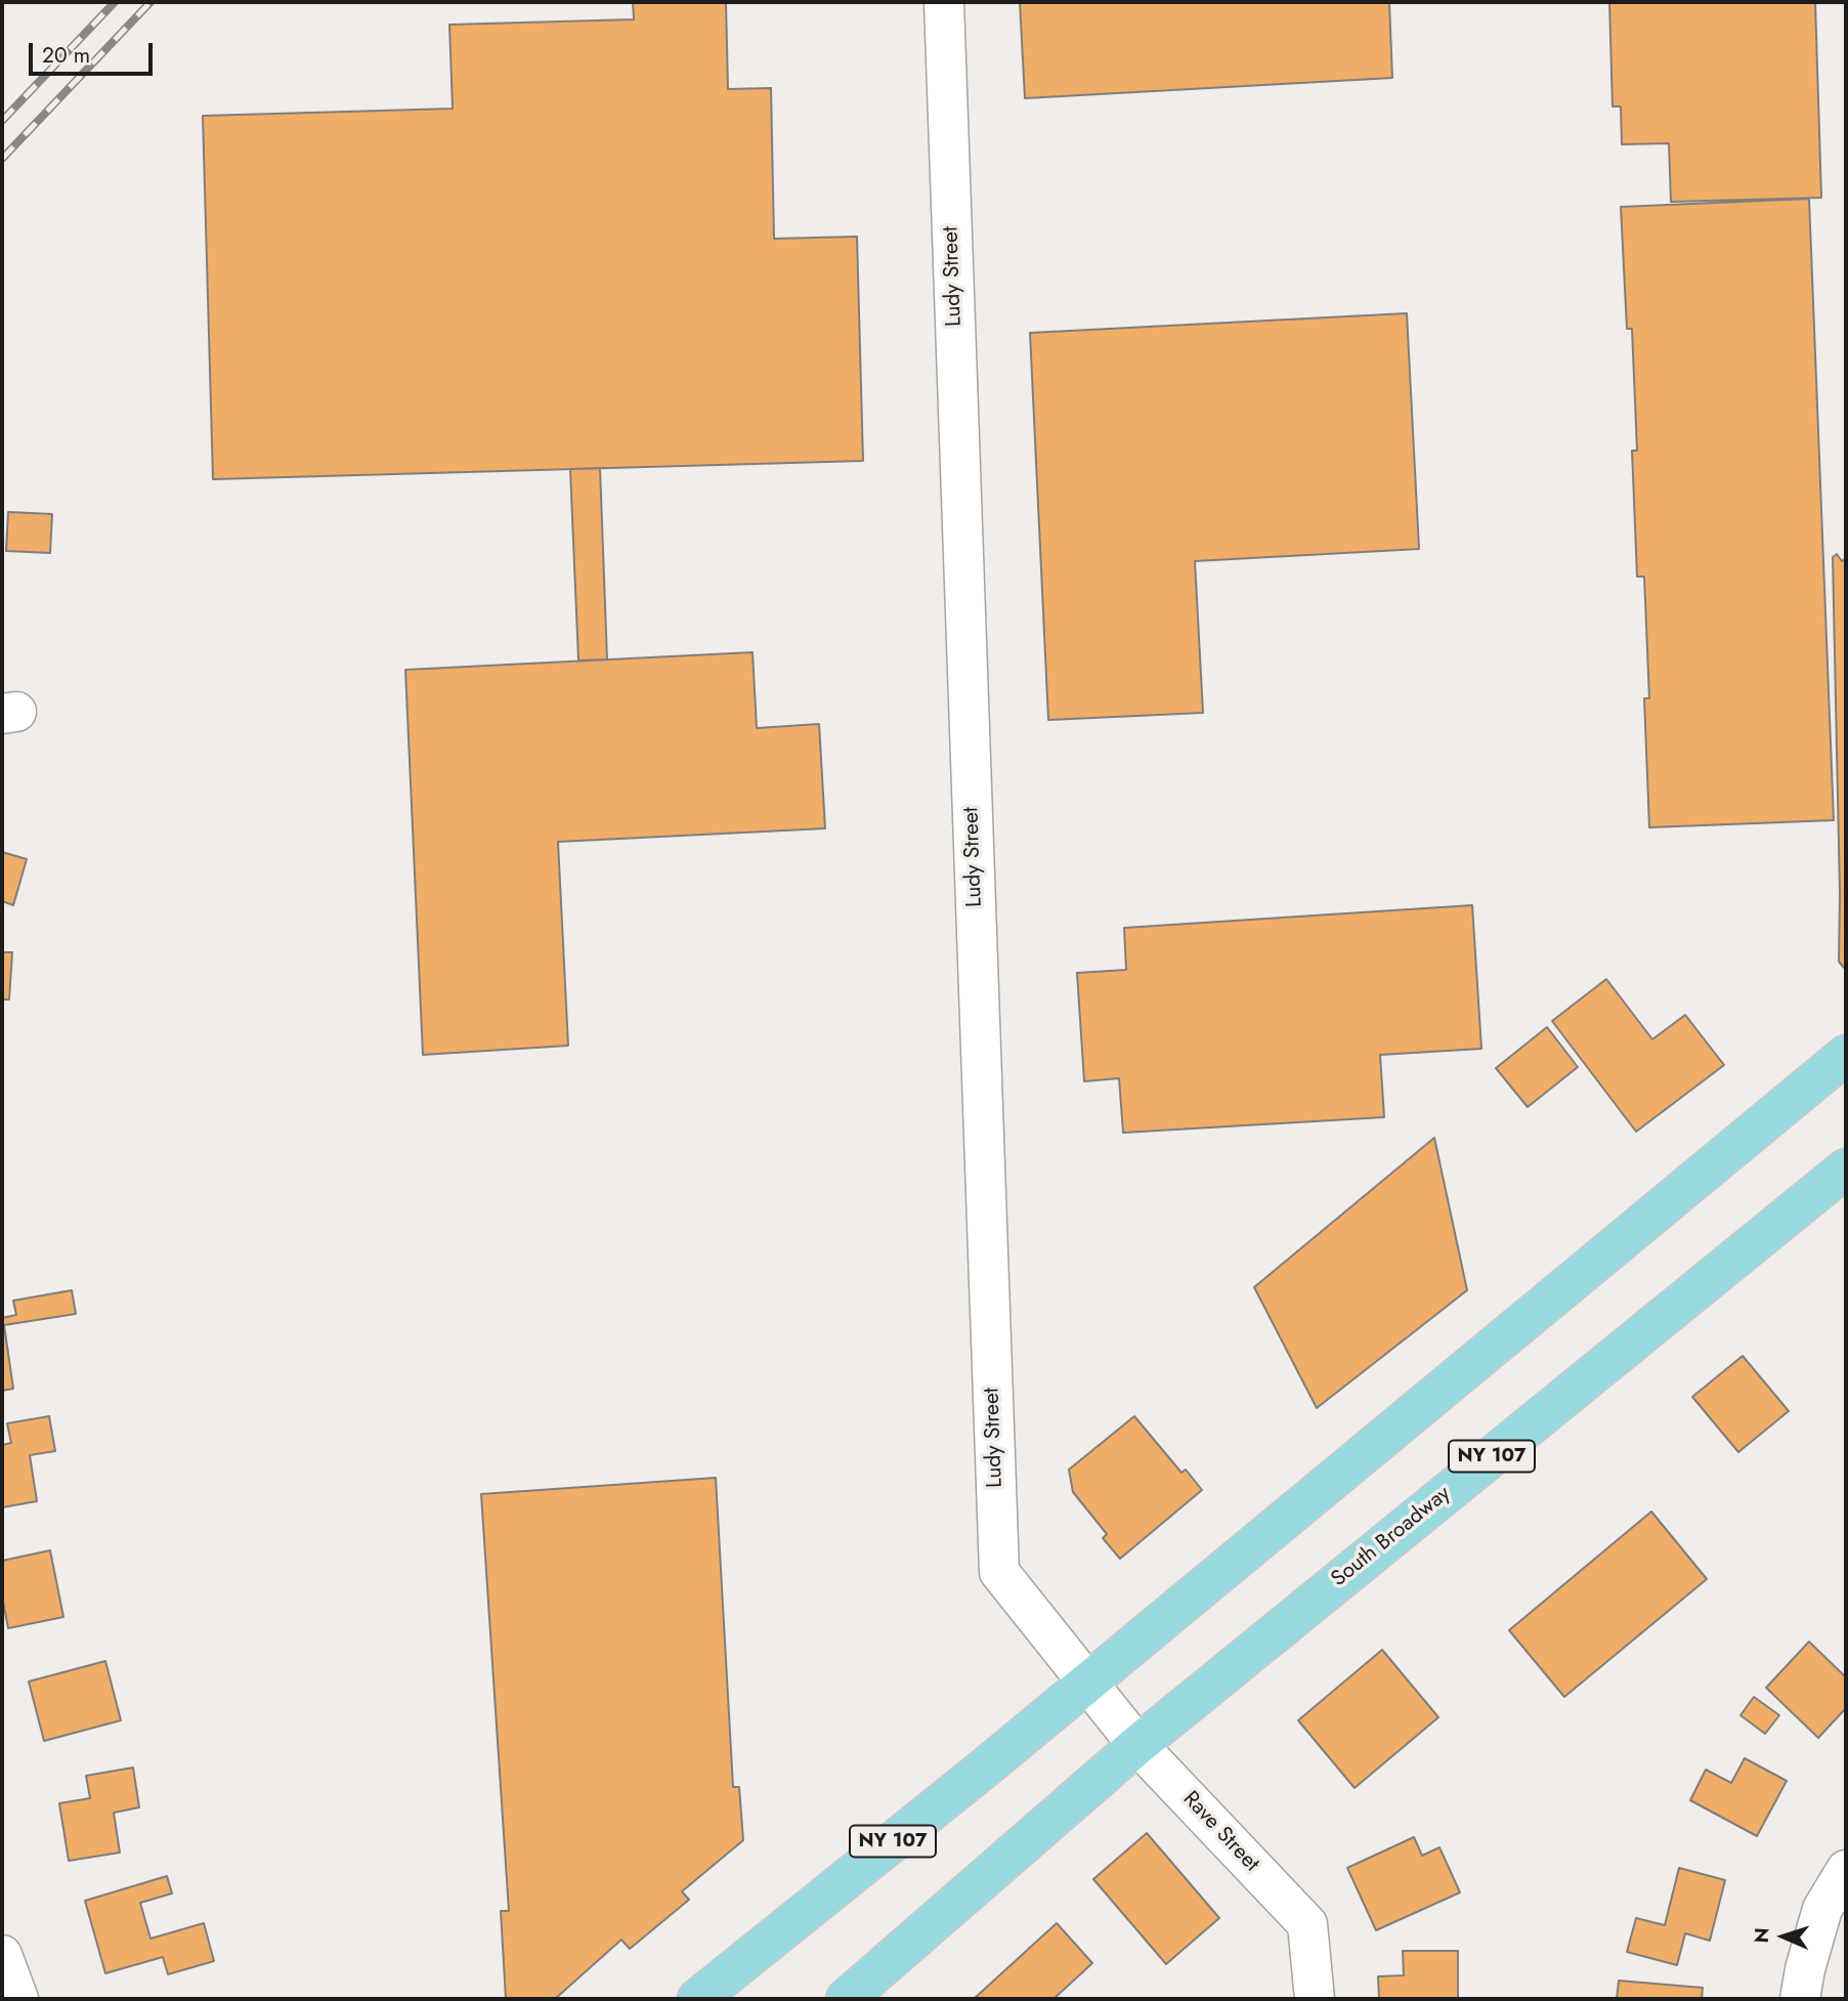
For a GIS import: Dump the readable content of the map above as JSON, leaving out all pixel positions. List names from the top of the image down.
{
  "streets": {
    "main road": ["NY 107", "South Broadway"],
    "street": ["Ludy Street", "Rave Street"]
  },
  "crossings": [
    ["Ludy Street", "NY 107"],
    ["Ludy Street", "Rave Street"],
    ["NY 107", "South Broadway"],
    ["NY 107", "Rave Street"],
    ["South Broadway", "Rave Street"]
  ],
  "scale_bar": "20 m",
  "north": "left"
}
